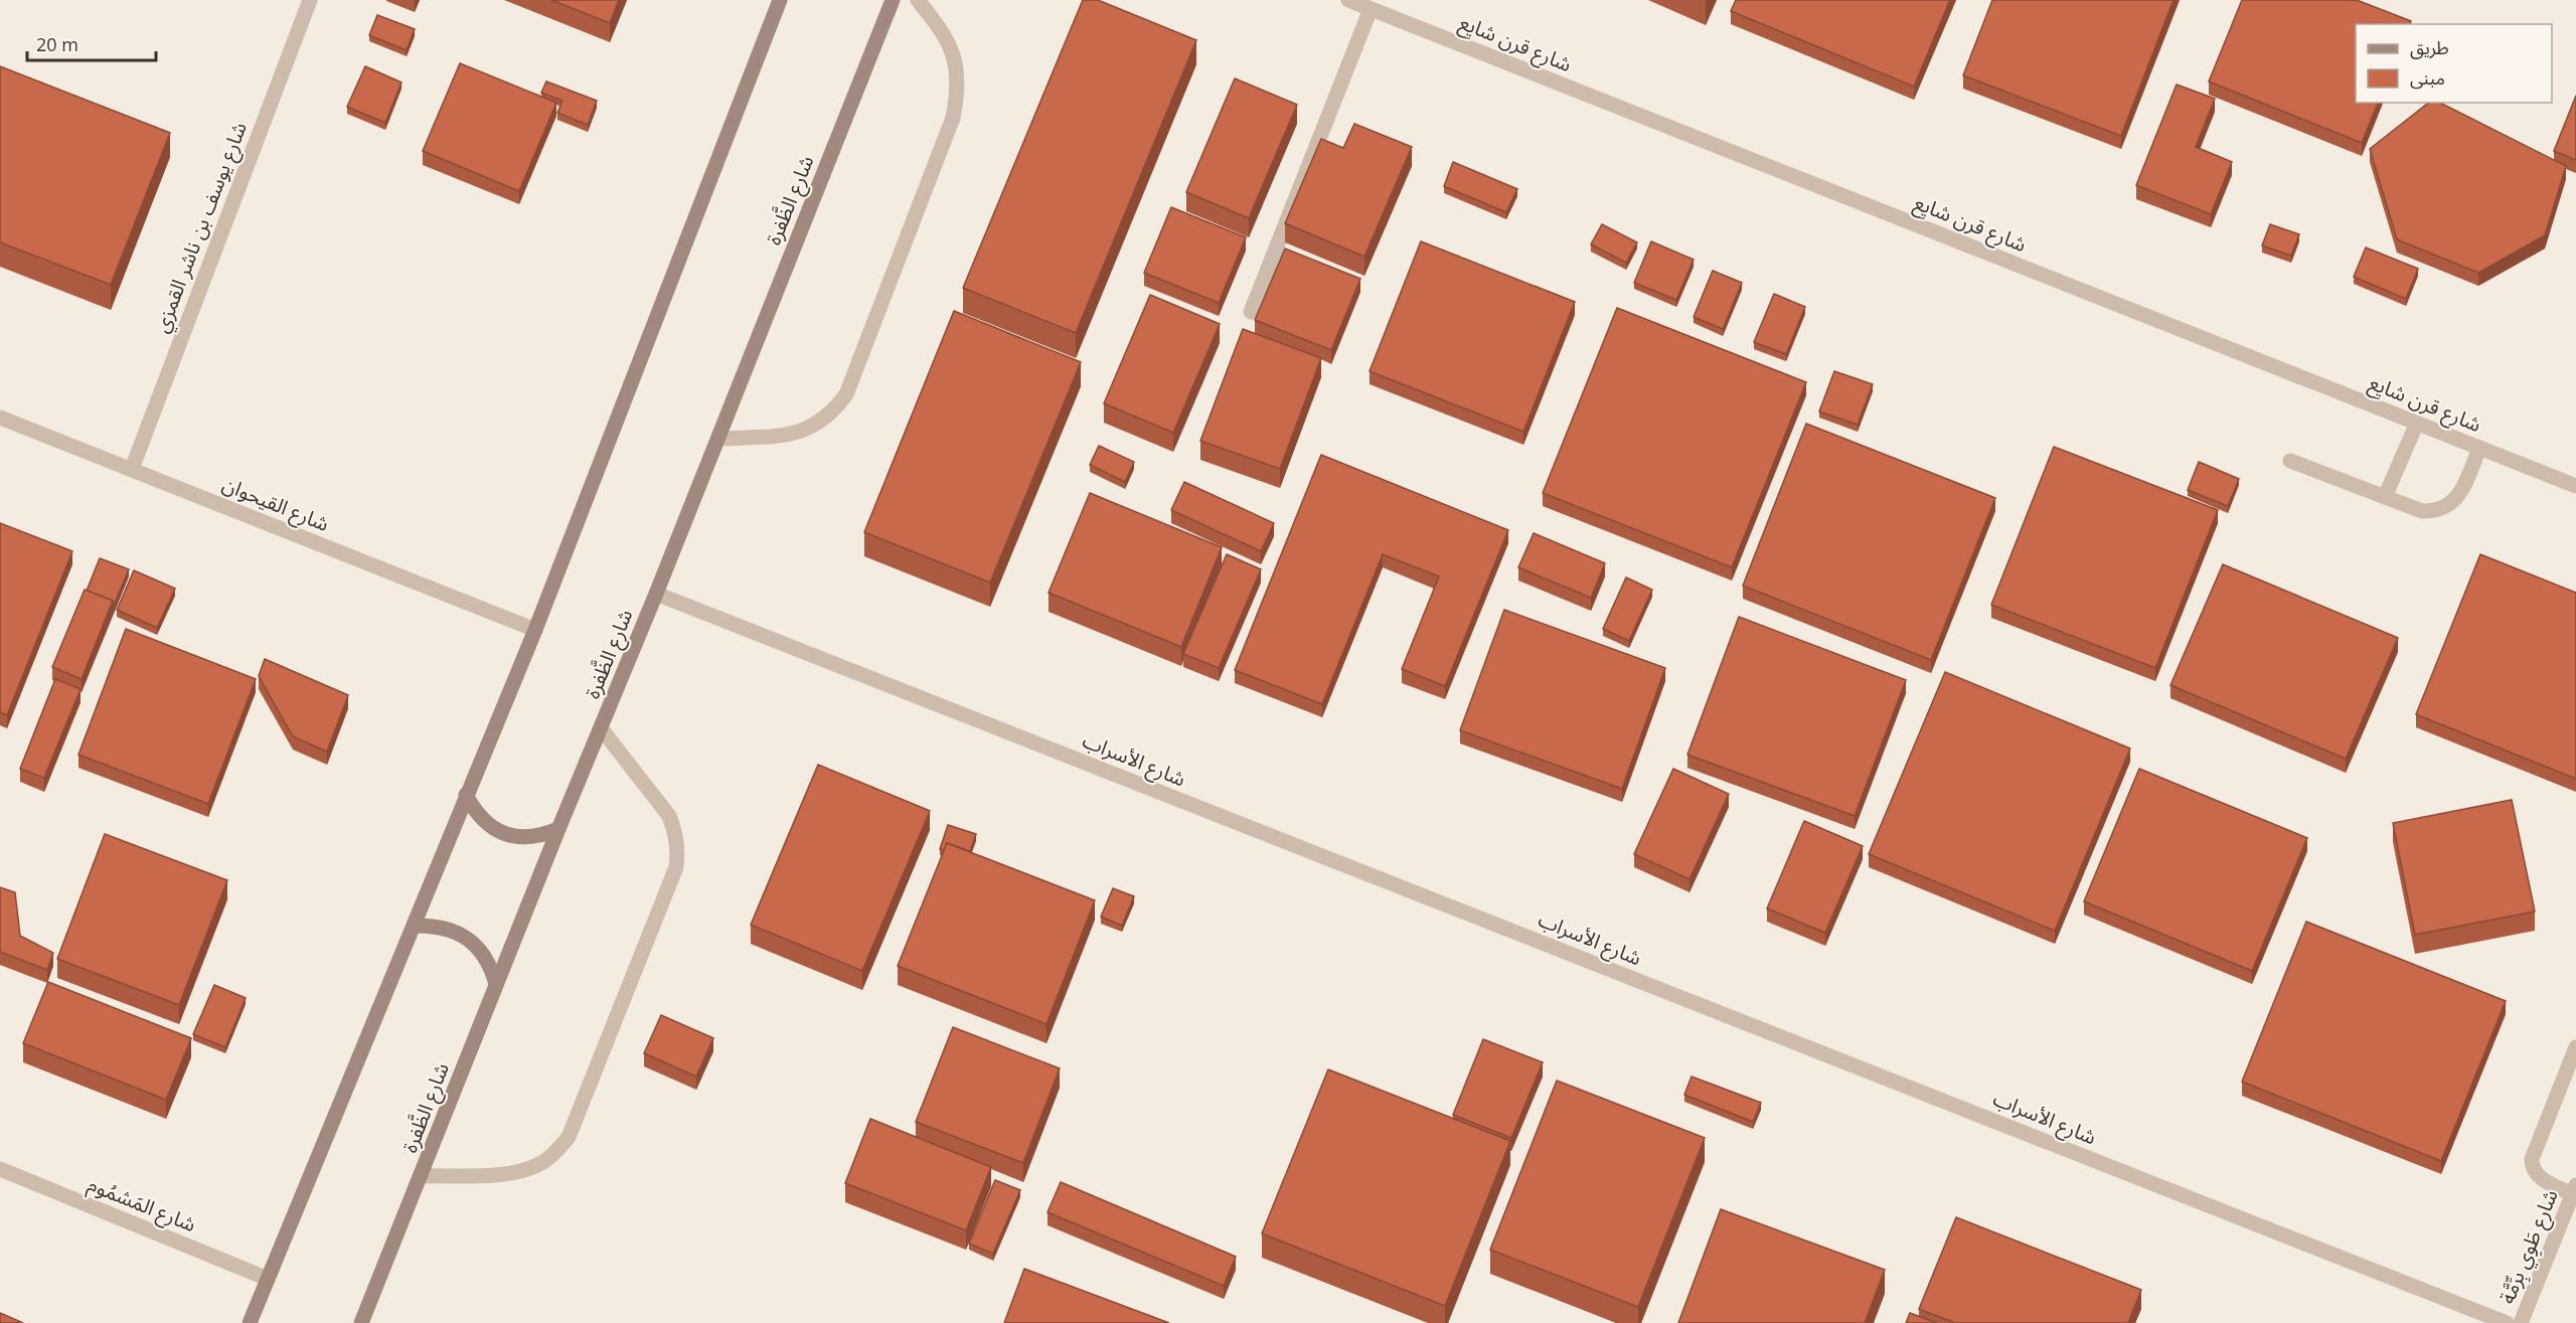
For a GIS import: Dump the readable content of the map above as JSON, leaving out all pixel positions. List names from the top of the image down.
{
  "streets": {
    "main road": ["شارع الظَّفرة"],
    "street": [
      "شارع قرن شايِع",
      "شارع يوسف بن ناشر القمزي",
      "شارع القيحوان",
      "شارع الأسراب",
      "شارع المَشمُوم",
      "شارع طَوِي بِرِّمَّة"
    ]
  },
  "crossings": [
    ["شارع الظَّفرة", "شارع الأسراب"],
    ["شارع يوسف بن ناشر القمزي", "شارع القيحوان"]
  ],
  "legend": ["طريق", "مبنى"],
  "scale_bar": "20 m"
}
